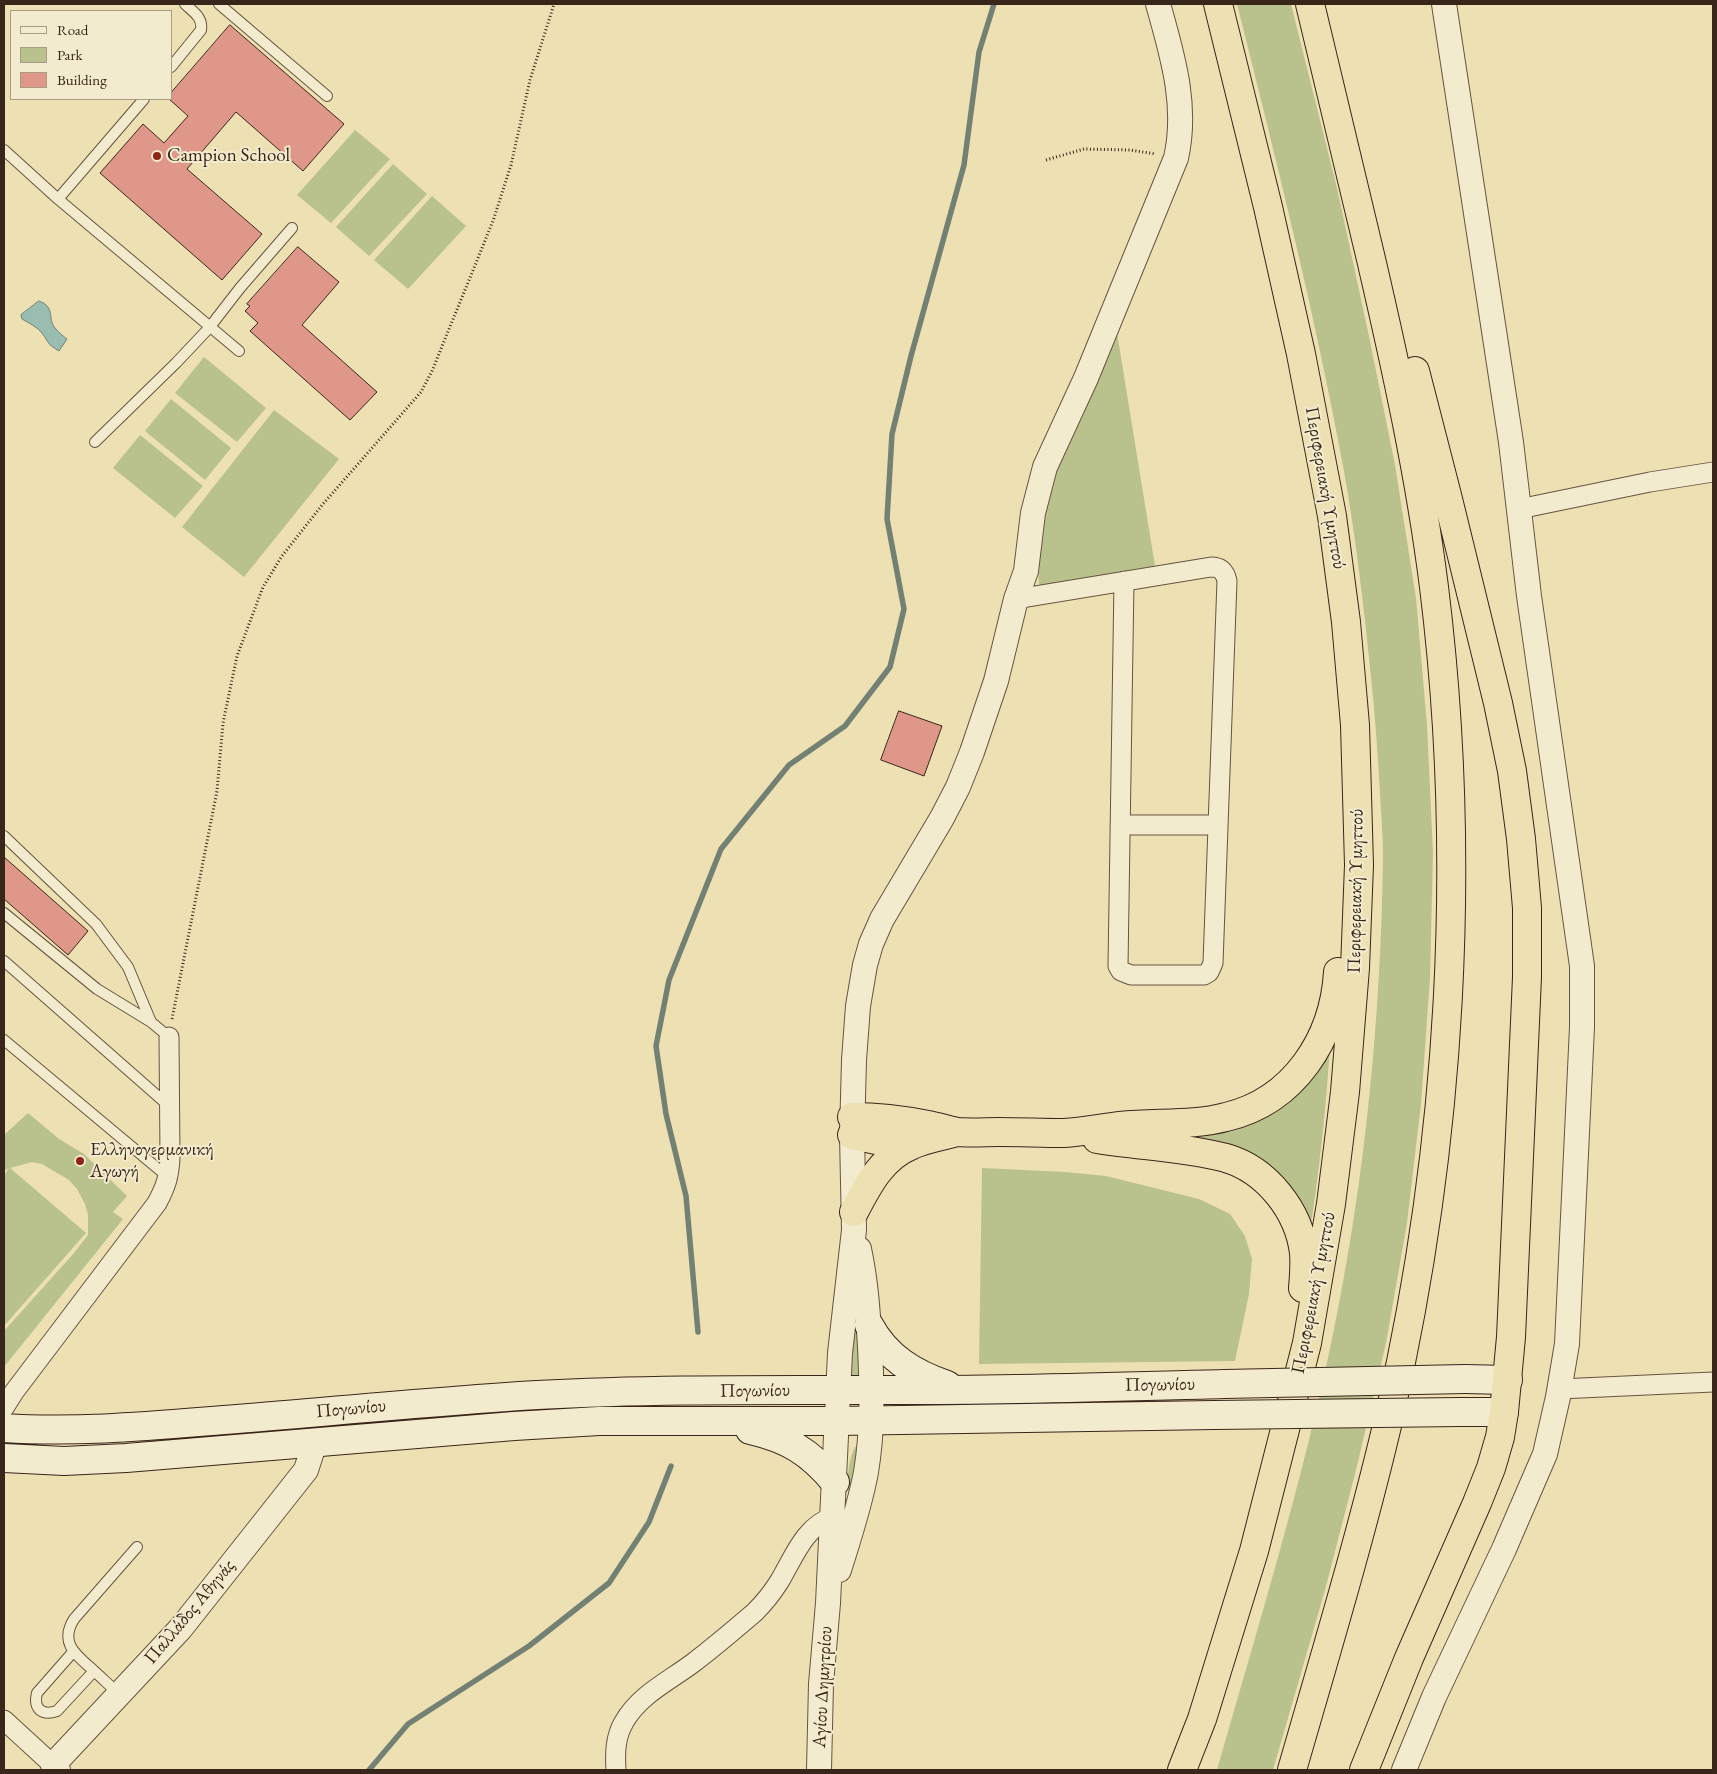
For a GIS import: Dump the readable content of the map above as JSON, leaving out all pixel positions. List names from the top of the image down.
{
  "streets": {
    "highway": ["Περιφερειακή Υμηττού"],
    "main road": ["Πογωνίου"],
    "street": ["Παλλάδος Αθηνάς", "Αγίου Δημητρίου"]
  },
  "crossings": [
    ["Πογωνίου", "Παλλάδος Αθηνάς"]
  ],
  "places": ["Campion School", "Ελληνογερμανική Αγωγή"],
  "legend": ["Road", "Park", "Building"]
}
